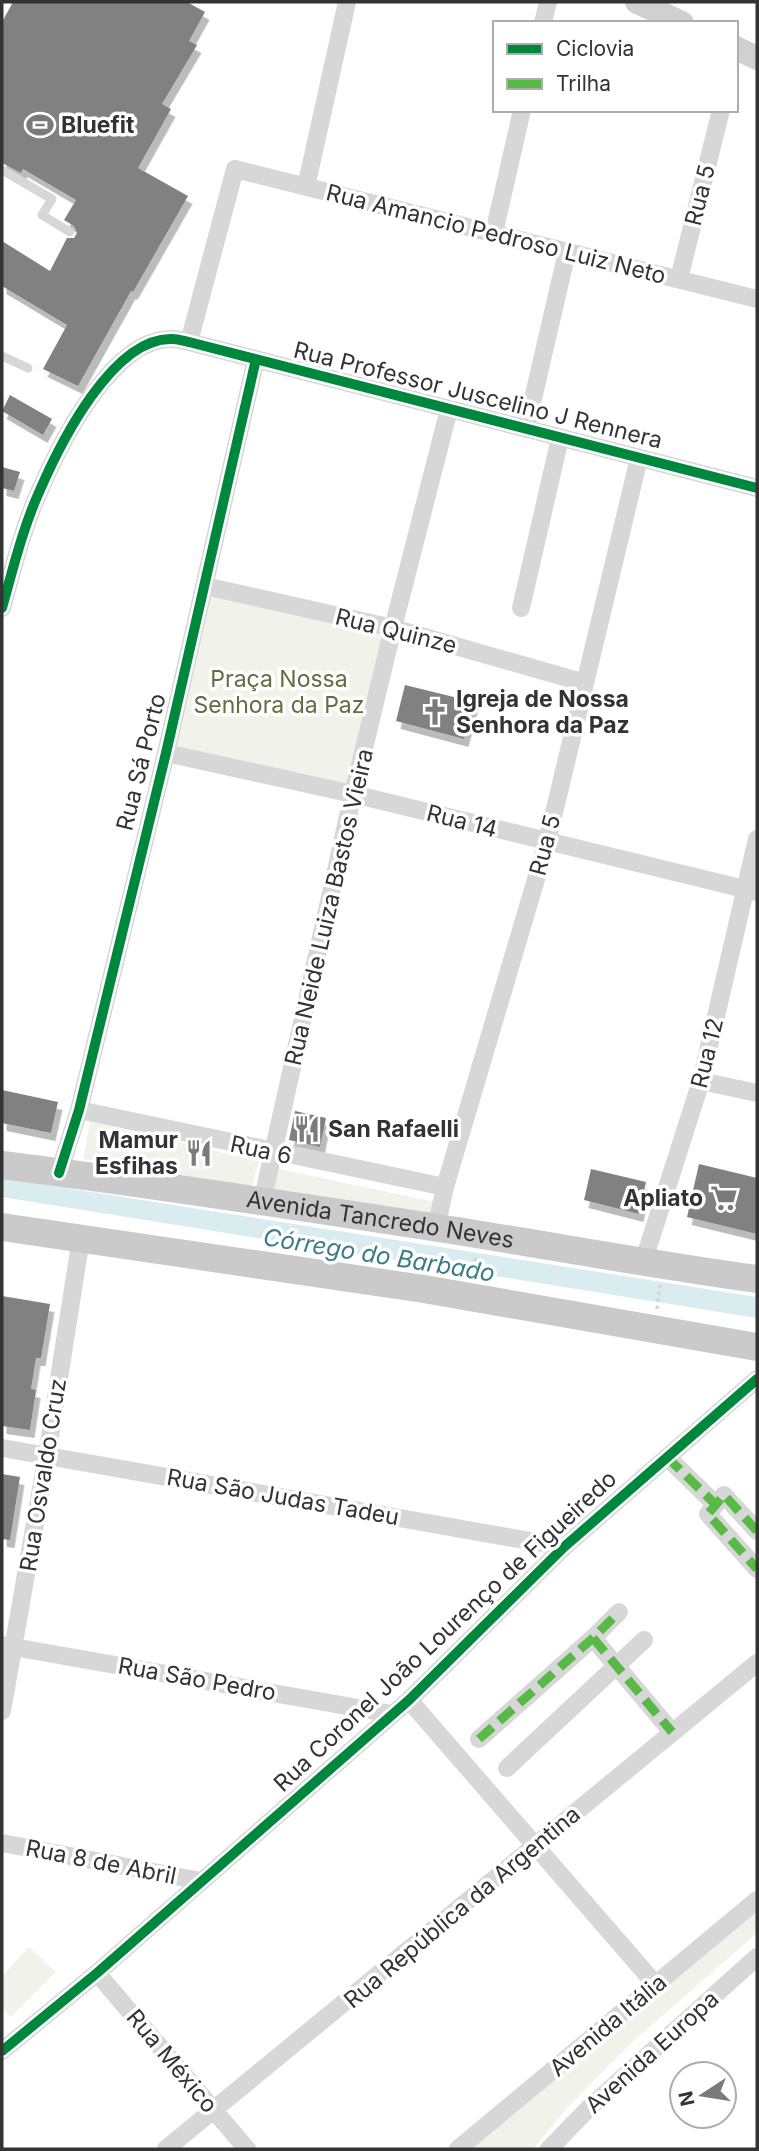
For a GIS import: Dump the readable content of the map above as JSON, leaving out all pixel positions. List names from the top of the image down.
{
  "streets": {
    "main road": ["Avenida Tancredo Neves"],
    "street": [
      "Rua 5",
      "Rua Amancio Pedroso Luiz Neto",
      "Rua Professor Juscelino J Rennera",
      "Rua Quinze",
      "Rua Sá Porto",
      "Rua 14",
      "Rua Neide Luiza Bastos Vieira",
      "Rua 12",
      "Rua 6",
      "Rua Osvaldo Cruz",
      "Rua São Judas Tadeu",
      "Rua Coronel João Lourenço de Figueiredo",
      "Rua São Pedro",
      "Rua 8 de Abril",
      "Rua República da Argentina",
      "Avenida Itália",
      "Avenida Europa",
      "Rua México"
    ]
  },
  "crossings": [
    ["Rua 5", "Rua Amancio Pedroso Luiz Neto"],
    ["Rua 5", "Rua Professor Juscelino J Rennera"],
    ["Rua 5", "Rua Quinze"],
    ["Rua 5", "Rua 14"],
    ["Rua 5", "Rua 6"],
    ["Rua 5", "Avenida Tancredo Neves"],
    ["Rua Amancio Pedroso Luiz Neto", "Rua Professor Juscelino J Rennera"],
    ["Rua Professor Juscelino J Rennera", "Rua Sá Porto"],
    ["Rua Professor Juscelino J Rennera", "Rua Neide Luiza Bastos Vieira"],
    ["Rua Quinze", "Rua Sá Porto"],
    ["Rua Quinze", "Rua Neide Luiza Bastos Vieira"],
    ["Rua Sá Porto", "Rua 14"],
    ["Rua Sá Porto", "Rua 6"],
    ["Rua Sá Porto", "Avenida Tancredo Neves"],
    ["Rua 14", "Rua Neide Luiza Bastos Vieira"],
    ["Rua 14", "Rua 12"],
    ["Rua Neide Luiza Bastos Vieira", "Rua 6"],
    ["Rua Neide Luiza Bastos Vieira", "Avenida Tancredo Neves"],
    ["Rua 12", "Avenida Tancredo Neves"],
    ["Rua Osvaldo Cruz", "Rua São Judas Tadeu"],
    ["Rua Osvaldo Cruz", "Rua São Pedro"],
    ["Rua São Judas Tadeu", "Rua Coronel João Lourenço de Figueiredo"],
    ["Rua Coronel João Lourenço de Figueiredo", "Rua São Pedro"],
    ["Rua Coronel João Lourenço de Figueiredo", "Rua 8 de Abril"],
    ["Rua Coronel João Lourenço de Figueiredo", "Rua México"],
    ["Rua República da Argentina", "Rua México"]
  ],
  "water": ["Córrego do Barbado"],
  "parks": ["Praça Nossa Senhora da Paz"],
  "places": {
    "sports": ["Bluefit"],
    "church": ["Igreja de Nossa Senhora da Paz"],
    "restaurant": ["San Rafaelli", "Mamur Esfihas"],
    "supermarket": ["Apliato"]
  },
  "legend": ["Ciclovia", "Trilha"],
  "north": "left"
}
